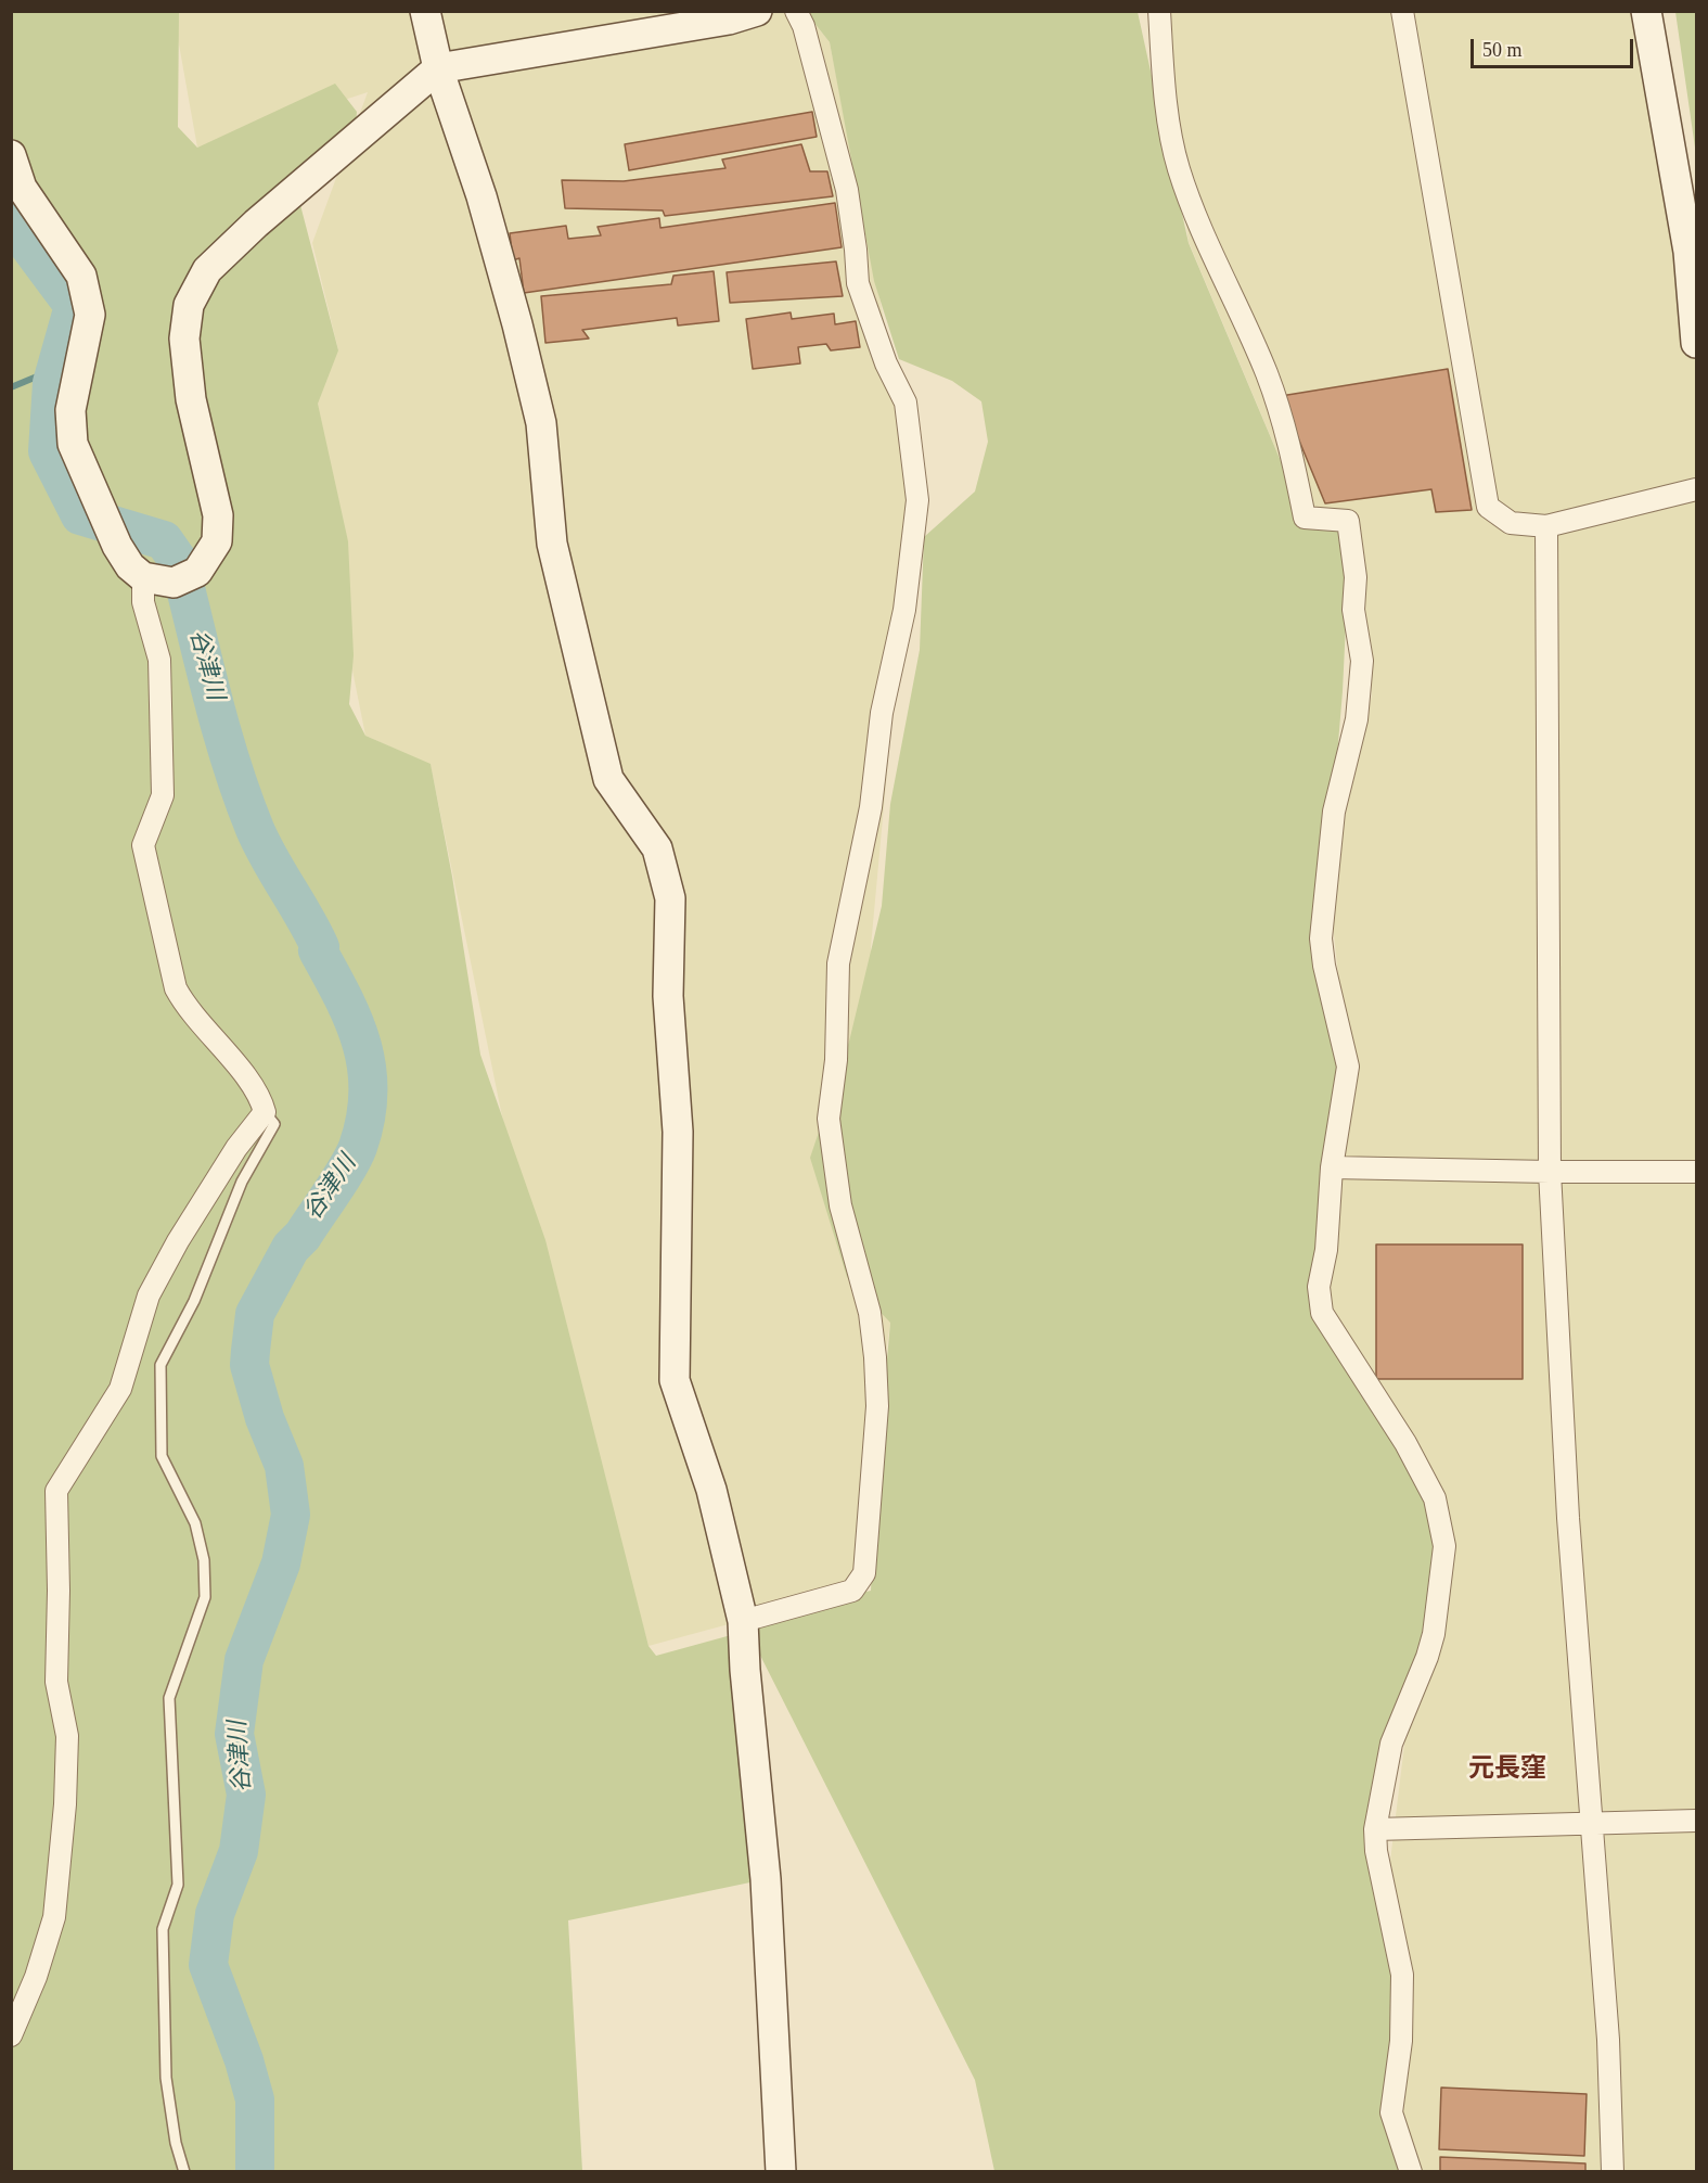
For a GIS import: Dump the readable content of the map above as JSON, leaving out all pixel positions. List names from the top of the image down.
{
  "districts": ["元長窪"],
  "water": ["谷津川"],
  "scale_bar": "50 m"
}
